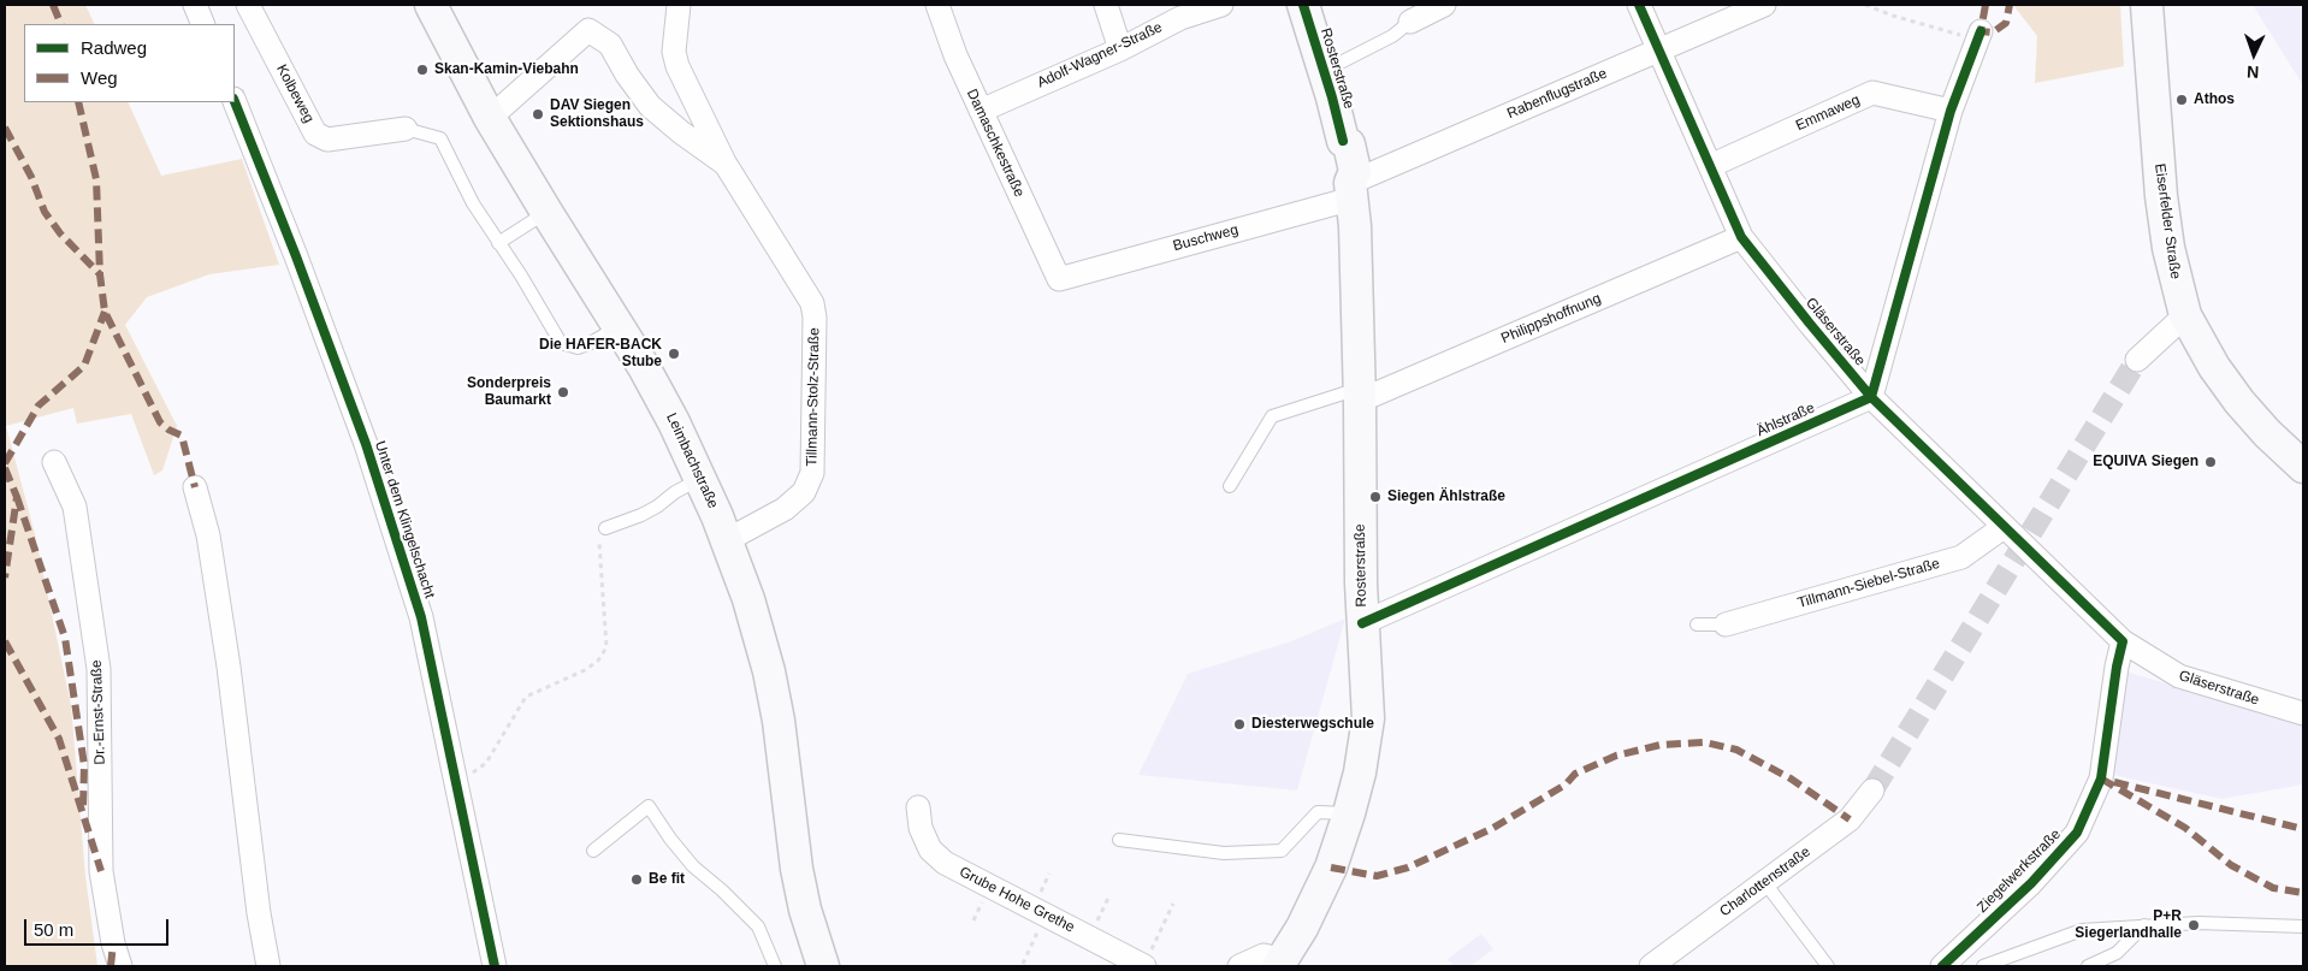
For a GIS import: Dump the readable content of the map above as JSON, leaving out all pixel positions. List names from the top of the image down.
{
  "streets": {
    "main road": ["Rosterstraße", "Eiserfelder Straße", "Leimbachstraße"],
    "street": [
      "Adolf-Wagner-Straße",
      "Kolbeweg",
      "Rabenflugstraße",
      "Emmaweg",
      "Damaschkestraße",
      "Buschweg",
      "Philippshoffnung",
      "Gläserstraße",
      "Tillmann-Stolz-Straße",
      "Ählstraße",
      "Unter dem Klingelschacht",
      "Tillmann-Siebel-Straße",
      "Dr.-Ernst-Straße",
      "Ziegelwerkstraße",
      "Charlottenstraße",
      "Grube Hohe Grethe"
    ]
  },
  "crossings": [
    ["Adolf-Wagner-Straße", "Damaschkestraße"],
    ["Rosterstraße", "Rabenflugstraße"],
    ["Rosterstraße", "Buschweg"],
    ["Rosterstraße", "Philippshoffnung"],
    ["Rosterstraße", "Ählstraße"],
    ["Rabenflugstraße", "Buschweg"],
    ["Rabenflugstraße", "Gläserstraße"],
    ["Emmaweg", "Gläserstraße"],
    ["Damaschkestraße", "Buschweg"],
    ["Philippshoffnung", "Gläserstraße"],
    ["Gläserstraße", "Ählstraße"],
    ["Gläserstraße", "Tillmann-Siebel-Straße"],
    ["Gläserstraße", "Ziegelwerkstraße"],
    ["Tillmann-Stolz-Straße", "Leimbachstraße"]
  ],
  "places": [
    "Skan-Kamin-Viebahn",
    "Athos",
    "DAV Siegen Sektionshaus",
    "Die HAFER-BACK Stube",
    "Sonderpreis Baumarkt",
    "EQUIVA Siegen",
    "Siegen Ählstraße",
    "Diesterwegschule",
    "Be fit",
    "P+R Siegerlandhalle"
  ],
  "legend": ["Radweg", "Weg"],
  "scale_bar": "50 m",
  "north": "bottom"
}
